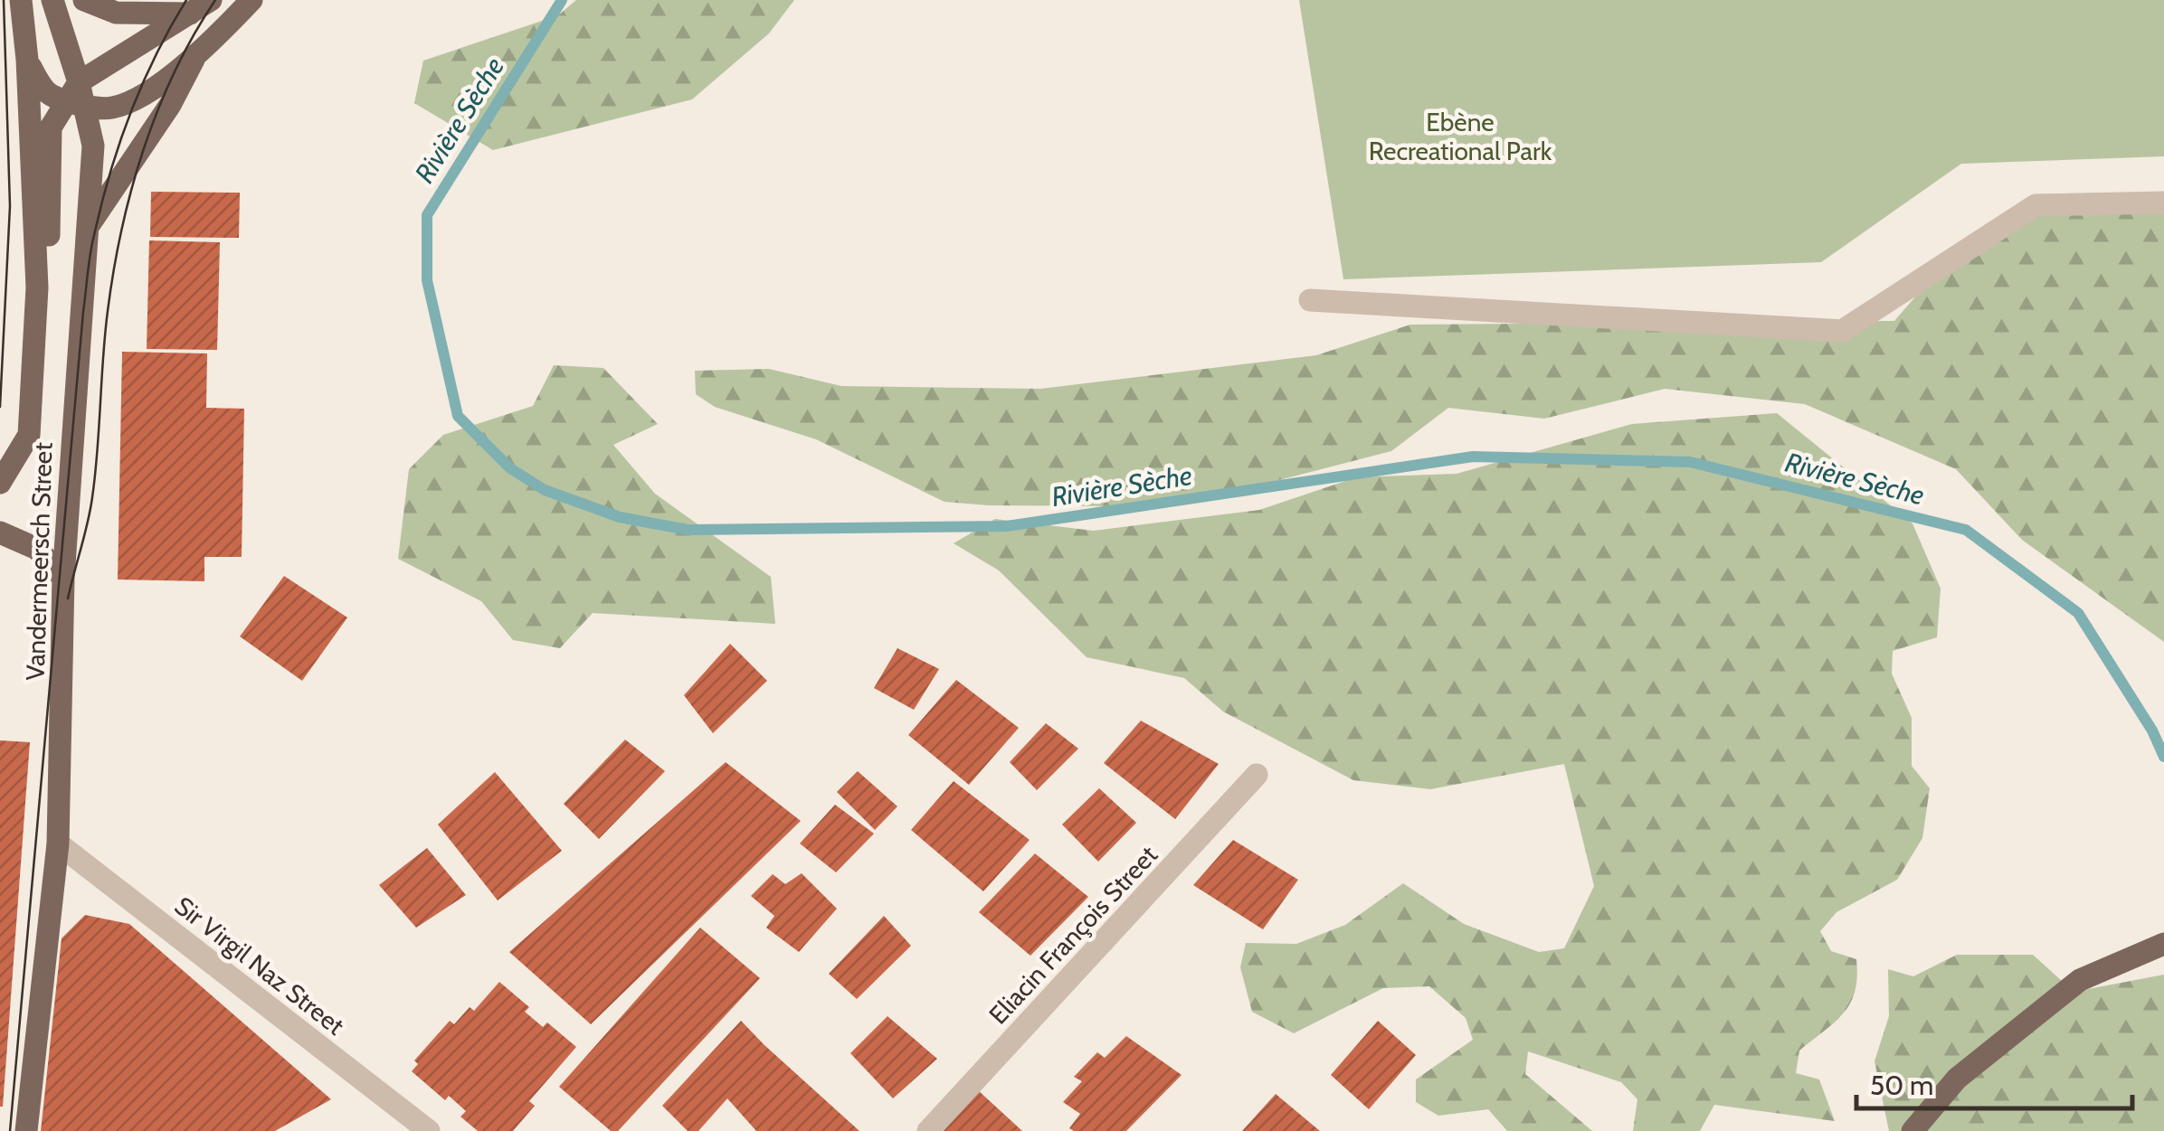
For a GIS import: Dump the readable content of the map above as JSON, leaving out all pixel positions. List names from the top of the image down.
{
  "streets": {
    "main road": ["Vandermeersch Street"],
    "street": ["Eliacin François Street", "Sir Virgil Naz Street"]
  },
  "crossings": [
    ["Vandermeersch Street", "Sir Virgil Naz Street"]
  ],
  "water": ["Rivière Sèche"],
  "parks": ["Ebène Recreational Park"],
  "scale_bar": "50 m"
}
